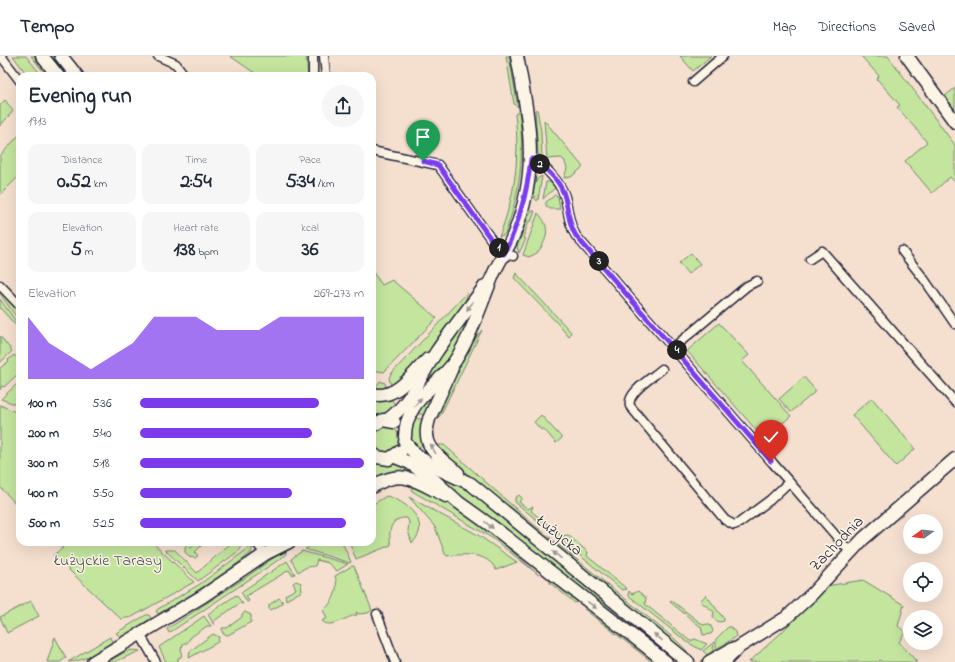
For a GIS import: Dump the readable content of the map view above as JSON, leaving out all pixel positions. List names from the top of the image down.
{
  "streets": {
    "street": ["Łużycka", "Zachodnia"]
  },
  "parks": ["Łużyckie Tarasy"],
  "north": "left",
  "page": {
    "header": "Tempo",
    "nav": ["Map", "Directions", "Saved"],
    "heading": ["Evening run", "19:13"],
    "stats": [
      ["Distance", "0.52 km"],
      ["Time", "2:54"],
      ["Pace", "5:34 /km"],
      ["Elevation", "5 m"],
      ["Heart rate", "138 bpm"],
      ["kcal", "36"]
    ],
    "pins": [
      "2",
      "1",
      "3",
      "4"
    ],
    "chart": ["Elevation", "269–273 m"],
    "list": [
      {
        "name": "100 m",
        "note": "5:36"
      },
      {
        "name": "200 m",
        "note": "5:40"
      },
      {
        "name": "300 m",
        "note": "5:18"
      },
      {
        "name": "400 m",
        "note": "5:50"
      },
      {
        "name": "500 m",
        "note": "5:25"
      }
    ]
  }
}
